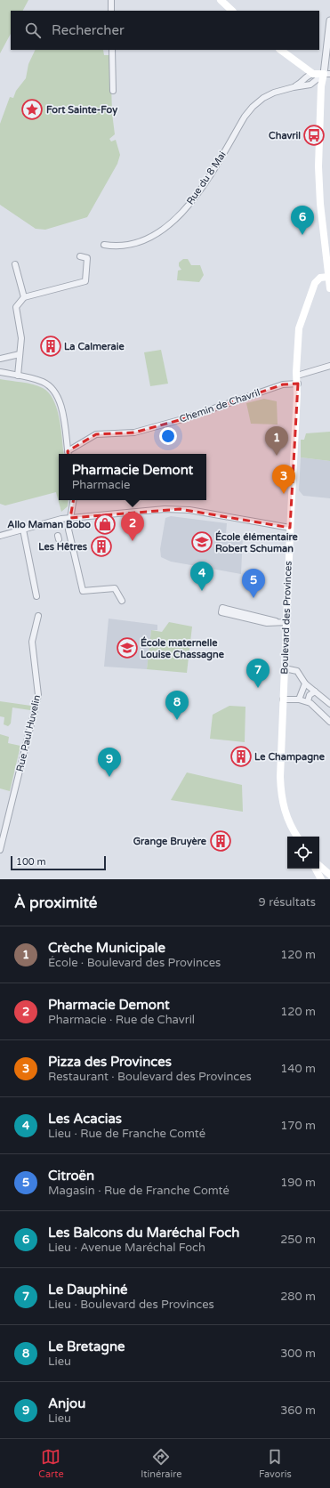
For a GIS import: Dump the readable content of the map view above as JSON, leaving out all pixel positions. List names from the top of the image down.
{
  "streets": {
    "main road": ["Boulevard des Provinces"],
    "street": ["Rue du 8 Mai", "Chemin de Chavril", "Rue Paul Huvelin"]
  },
  "crossings": [
    ["Chemin de Chavril", "Boulevard des Provinces"]
  ],
  "places": {
    "place": ["Fort Sainte-Foy"],
    "bus stop": ["Chavril"],
    "building": [
      "La Calmeraie",
      "Les Hêtres",
      "Le Champagne",
      "Grange Bruyère"
    ],
    "shop": ["Allo Maman Bobo"],
    "school or university": ["École élémentaire Robert Schuman", "École maternelle Louise Chassagne"]
  },
  "scale_bar": "100 m",
  "page": {
    "search": "Rechercher",
    "pins": [
      "6",
      "1",
      "3",
      "2",
      "4",
      "5",
      "7",
      "8",
      "9"
    ],
    "popup": ["Pharmacie Demont", "Pharmacie"],
    "scale": "100 m",
    "heading": ["À proximité", "9 résultats"],
    "list": [
      {
        "mark": "1",
        "name": "Crèche Municipale",
        "note": "École · Boulevard des Provinces",
        "value": "120 m"
      },
      {
        "mark": "2",
        "name": "Pharmacie Demont",
        "note": "Pharmacie · Rue de Chavril",
        "value": "120 m"
      },
      {
        "mark": "3",
        "name": "Pizza des Provinces",
        "note": "Restaurant · Boulevard des Provinces",
        "value": "140 m"
      },
      {
        "mark": "4",
        "name": "Les Acacias",
        "note": "Lieu · Rue de Franche Comté",
        "value": "170 m"
      },
      {
        "mark": "5",
        "name": "Citroën",
        "note": "Magasin · Rue de Franche Comté",
        "value": "190 m"
      },
      {
        "mark": "6",
        "name": "Les Balcons du Maréchal Foch",
        "note": "Lieu · Avenue Maréchal Foch",
        "value": "250 m"
      },
      {
        "mark": "7",
        "name": "Le Dauphiné",
        "note": "Lieu · Boulevard des Provinces",
        "value": "280 m"
      },
      {
        "mark": "8",
        "name": "Le Bretagne",
        "note": "Lieu",
        "value": "300 m"
      },
      {
        "mark": "9",
        "name": "Anjou",
        "note": "Lieu",
        "value": "360 m"
      }
    ],
    "nav": ["Carte", "Itinéraire", "Favoris"]
  }
}
